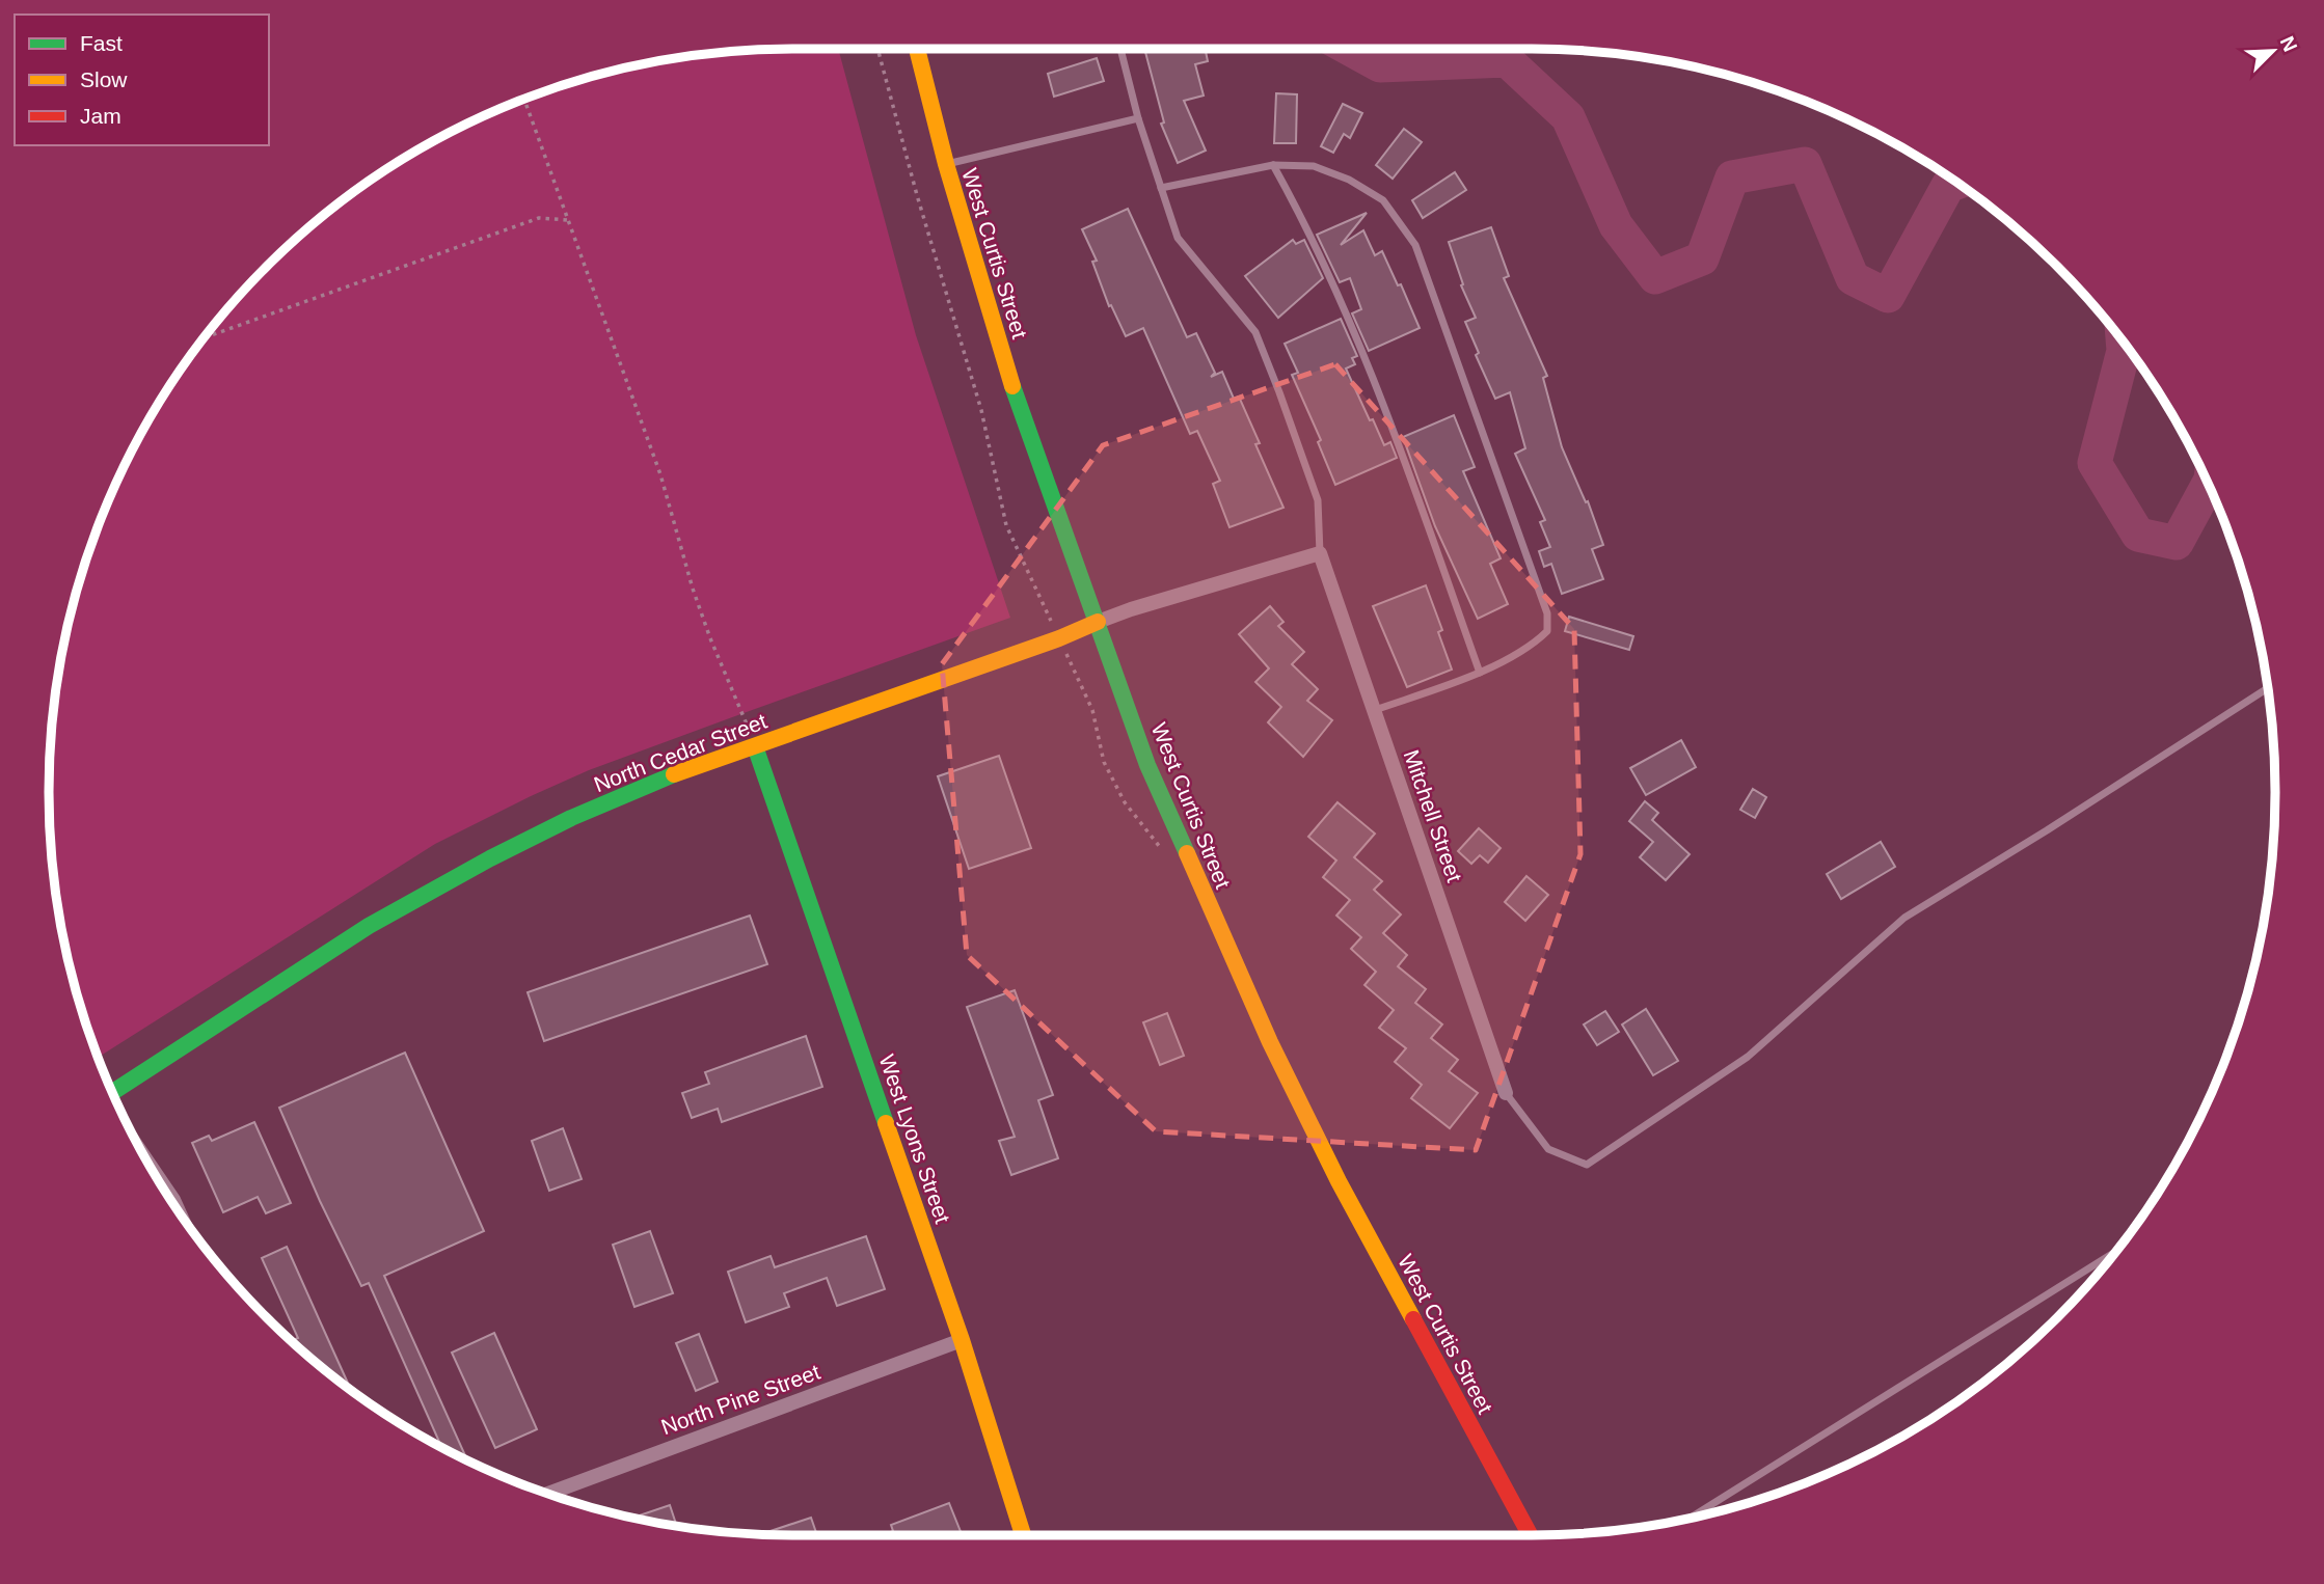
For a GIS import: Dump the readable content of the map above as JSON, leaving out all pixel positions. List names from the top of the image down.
{
  "streets": {
    "street": [
      "West Curtis Street",
      "North Cedar Street",
      "Mitchell Street",
      "West Lyons Street",
      "North Pine Street"
    ]
  },
  "crossings": [
    ["West Curtis Street", "North Cedar Street"],
    ["North Cedar Street", "Mitchell Street"],
    ["North Cedar Street", "West Lyons Street"],
    ["West Lyons Street", "North Pine Street"]
  ],
  "legend": ["Fast", "Slow", "Jam"],
  "north": "top right"
}
